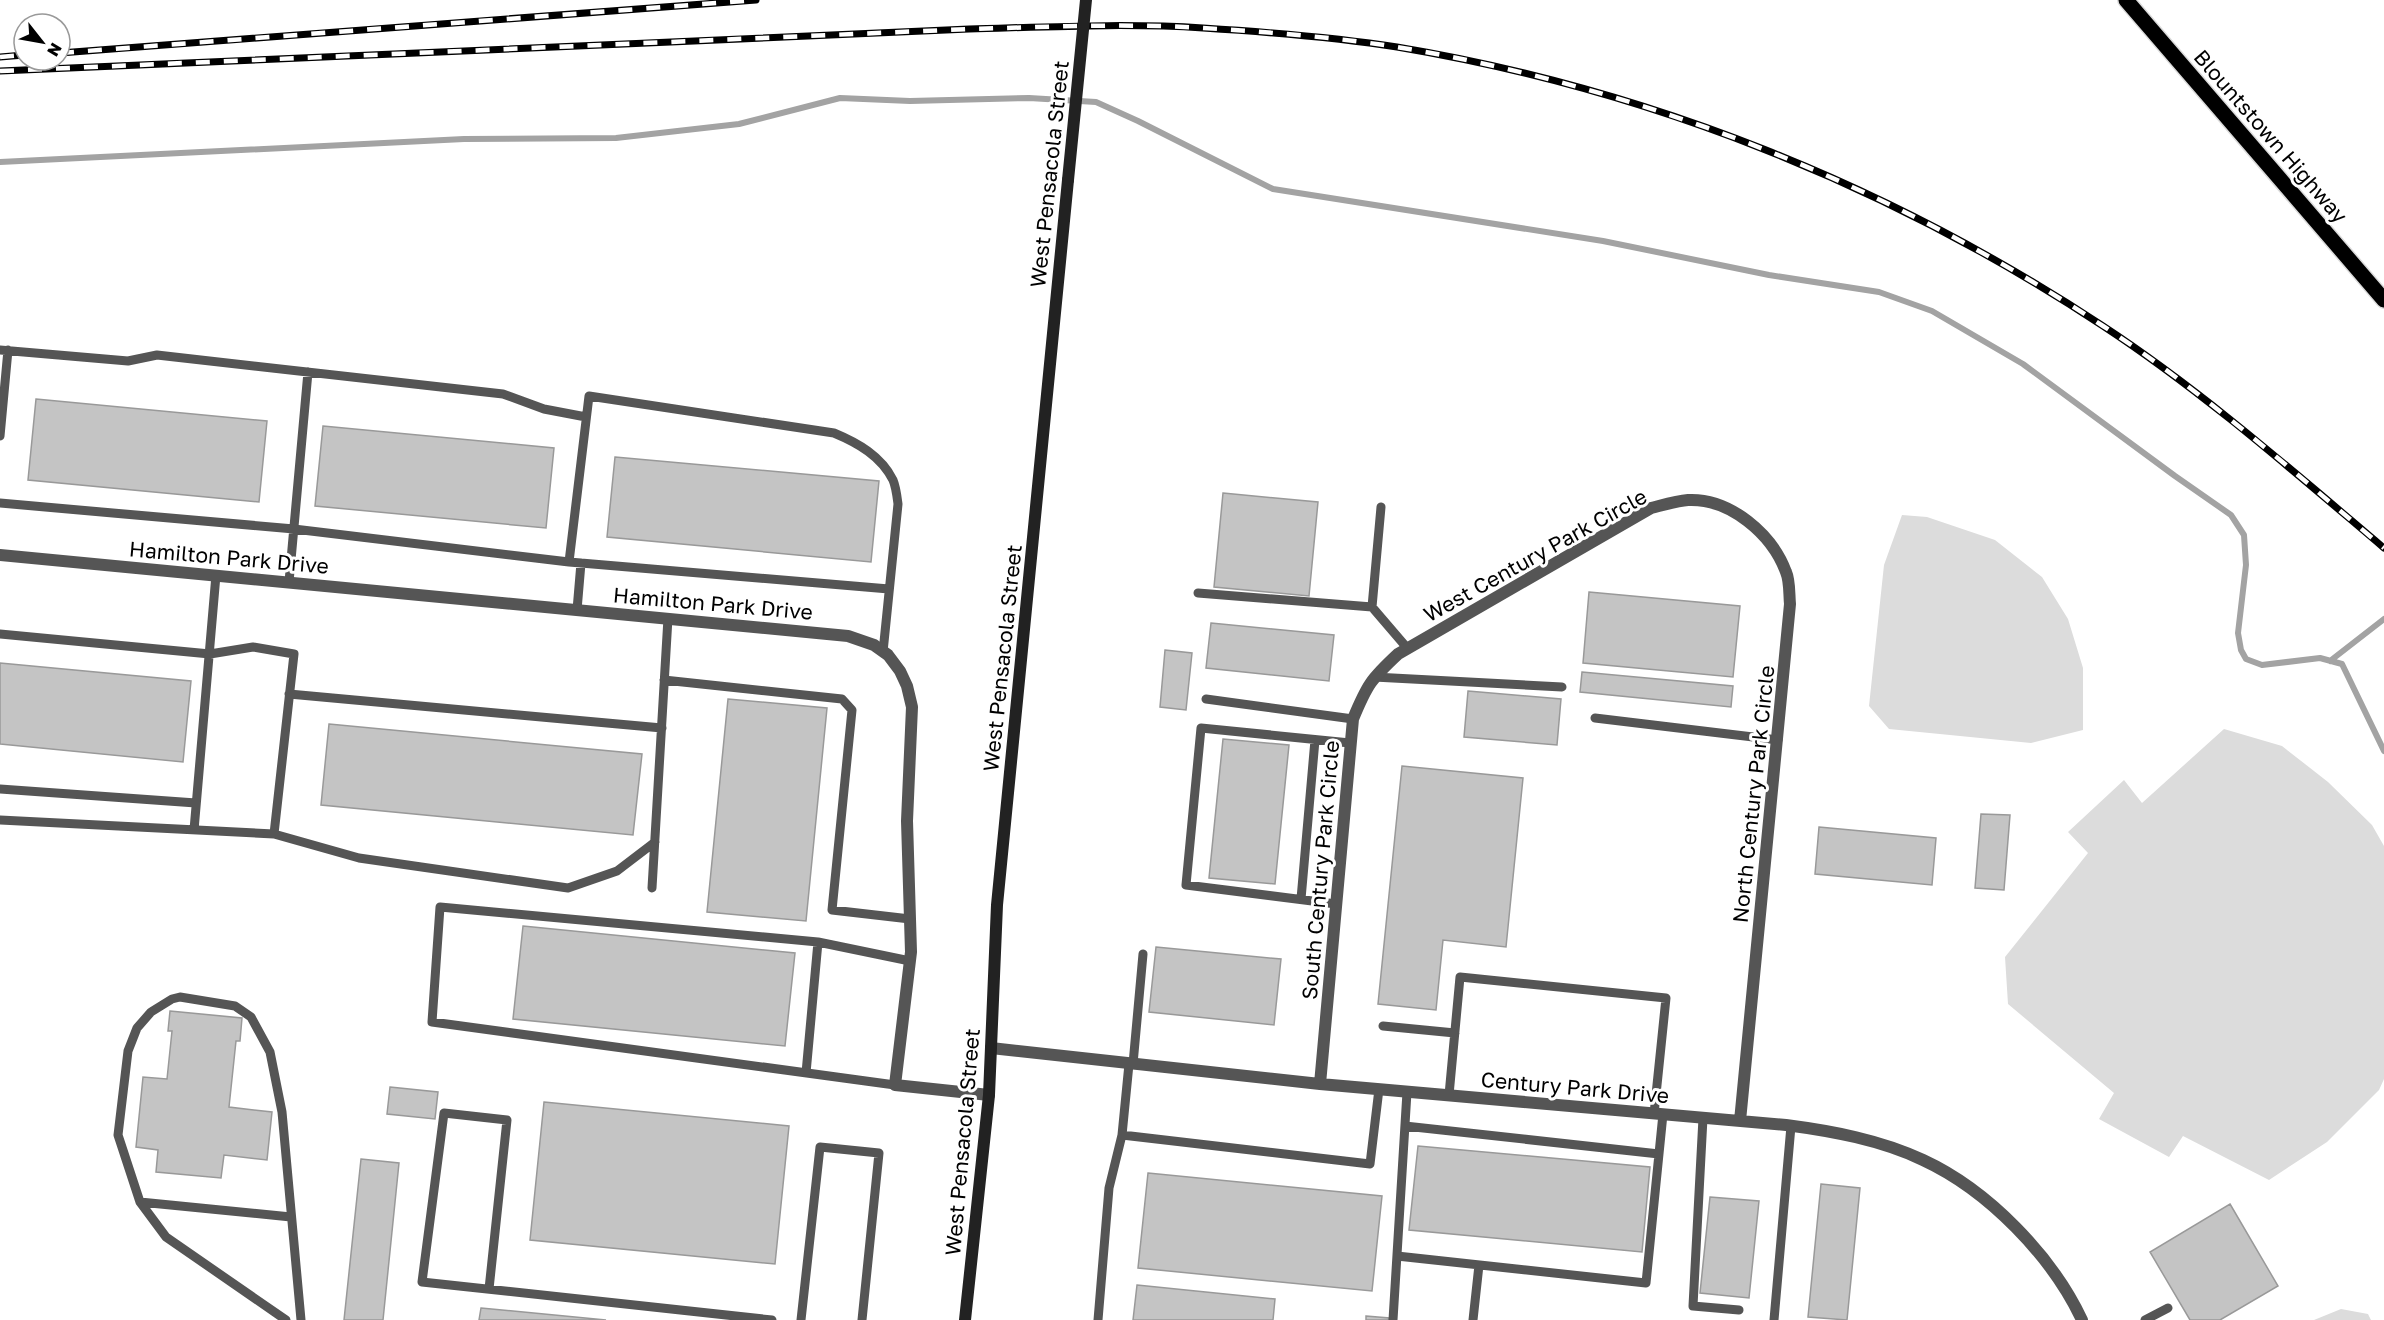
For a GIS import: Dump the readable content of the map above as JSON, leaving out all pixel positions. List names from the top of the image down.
{
  "streets": {
    "main road": ["Blountstown Highway", "West Pensacola Street"],
    "street": [
      "West Century Park Circle",
      "Hamilton Park Drive",
      "North Century Park Circle",
      "South Century Park Circle",
      "Century Park Drive"
    ]
  },
  "crossings": [
    ["West Pensacola Street", "Century Park Drive"],
    ["West Century Park Circle", "North Century Park Circle"],
    ["West Century Park Circle", "South Century Park Circle"],
    ["North Century Park Circle", "Century Park Drive"],
    ["South Century Park Circle", "Century Park Drive"]
  ],
  "north": "bottom right"
}
